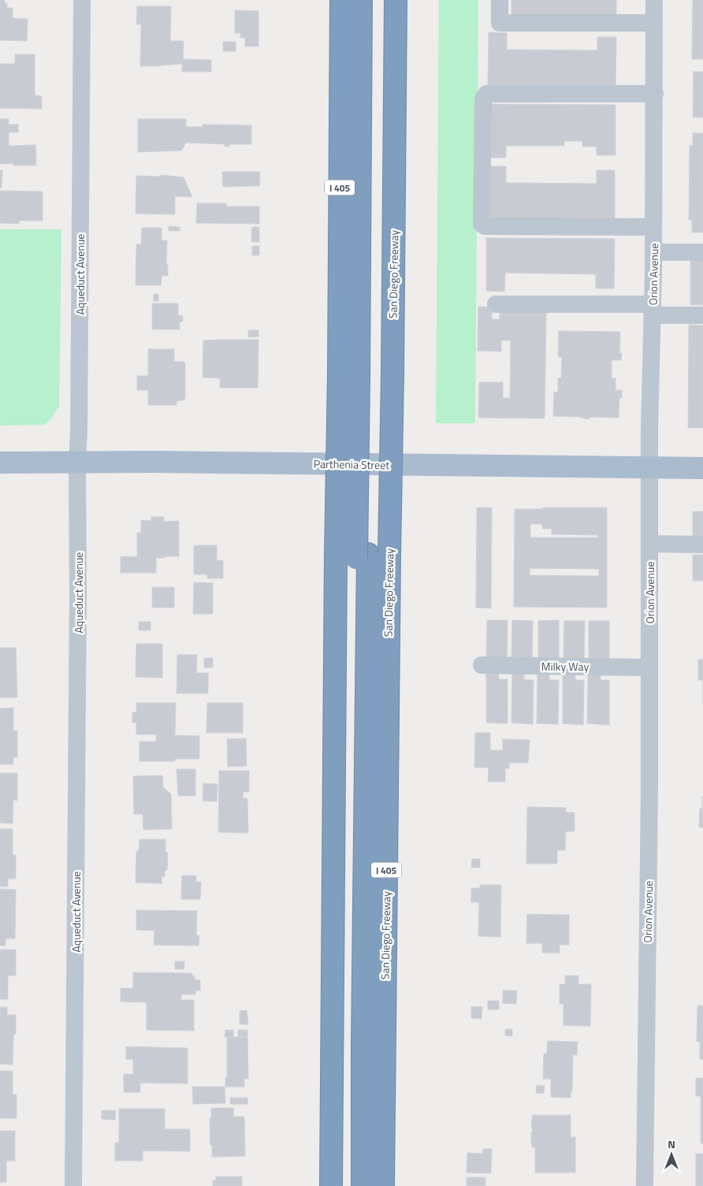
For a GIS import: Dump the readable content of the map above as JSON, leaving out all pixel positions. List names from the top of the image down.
{
  "streets": {
    "highway": ["I 405", "San Diego Freeway"],
    "main road": ["Parthenia Street"],
    "street": ["Aqueduct Avenue", "Orion Avenue", "Milky Way"]
  },
  "crossings": [
    ["Aqueduct Avenue", "Parthenia Street"],
    ["Orion Avenue", "Parthenia Street"],
    ["Orion Avenue", "Milky Way"]
  ],
  "north": "top"
}
